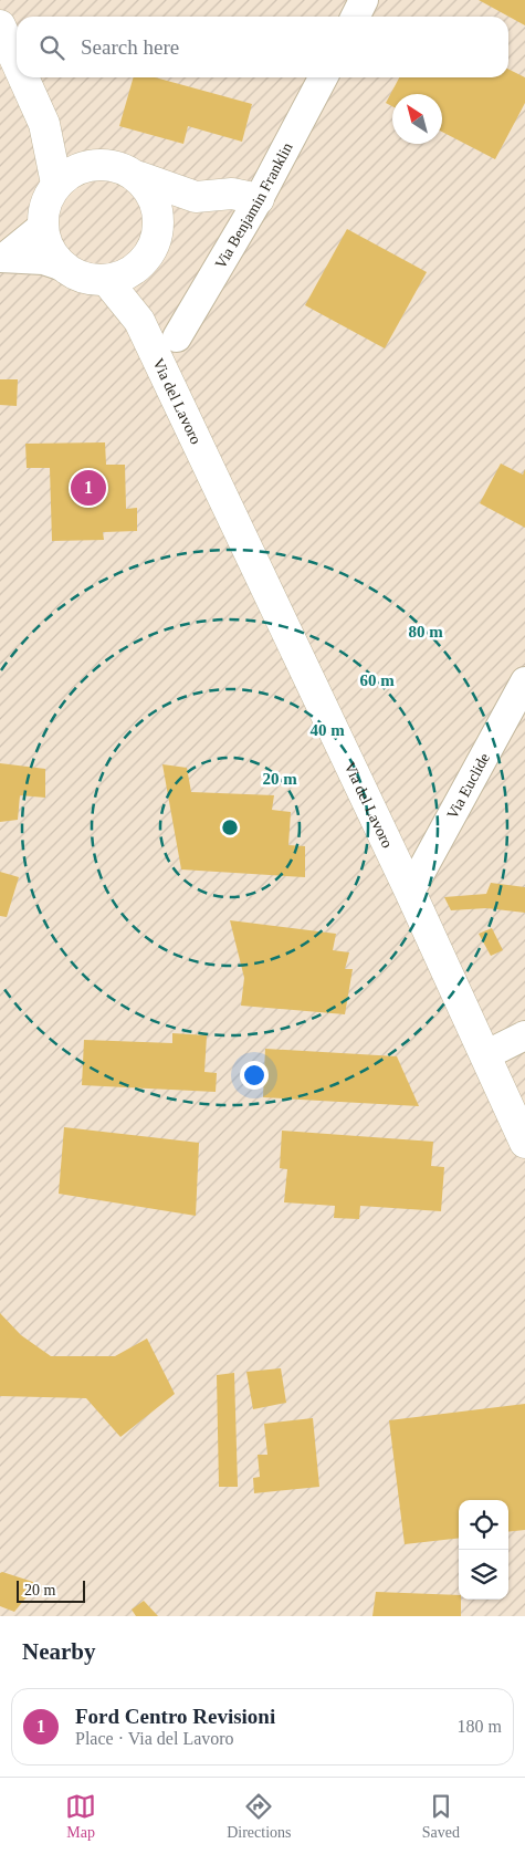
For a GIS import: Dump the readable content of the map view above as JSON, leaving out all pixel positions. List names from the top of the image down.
{
  "streets": {
    "main road": ["Via del Lavoro"],
    "street": ["Via Benjamin Franklin", "Via Euclide"]
  },
  "crossings": [
    ["Via del Lavoro", "Via Euclide"]
  ],
  "scale_bar": "20 m",
  "north": "top left",
  "page": {
    "search": "Search here",
    "pins": "1",
    "scale": "20 m",
    "heading": "Nearby",
    "list": [
      {
        "mark": "1",
        "name": "Ford Centro Revisioni",
        "note": "Place · Via del Lavoro",
        "value": "180 m"
      }
    ],
    "nav": ["Map", "Directions", "Saved"]
  },
  "rings": [
    "80 m",
    "60 m",
    "40 m",
    "20 m"
  ]
}
